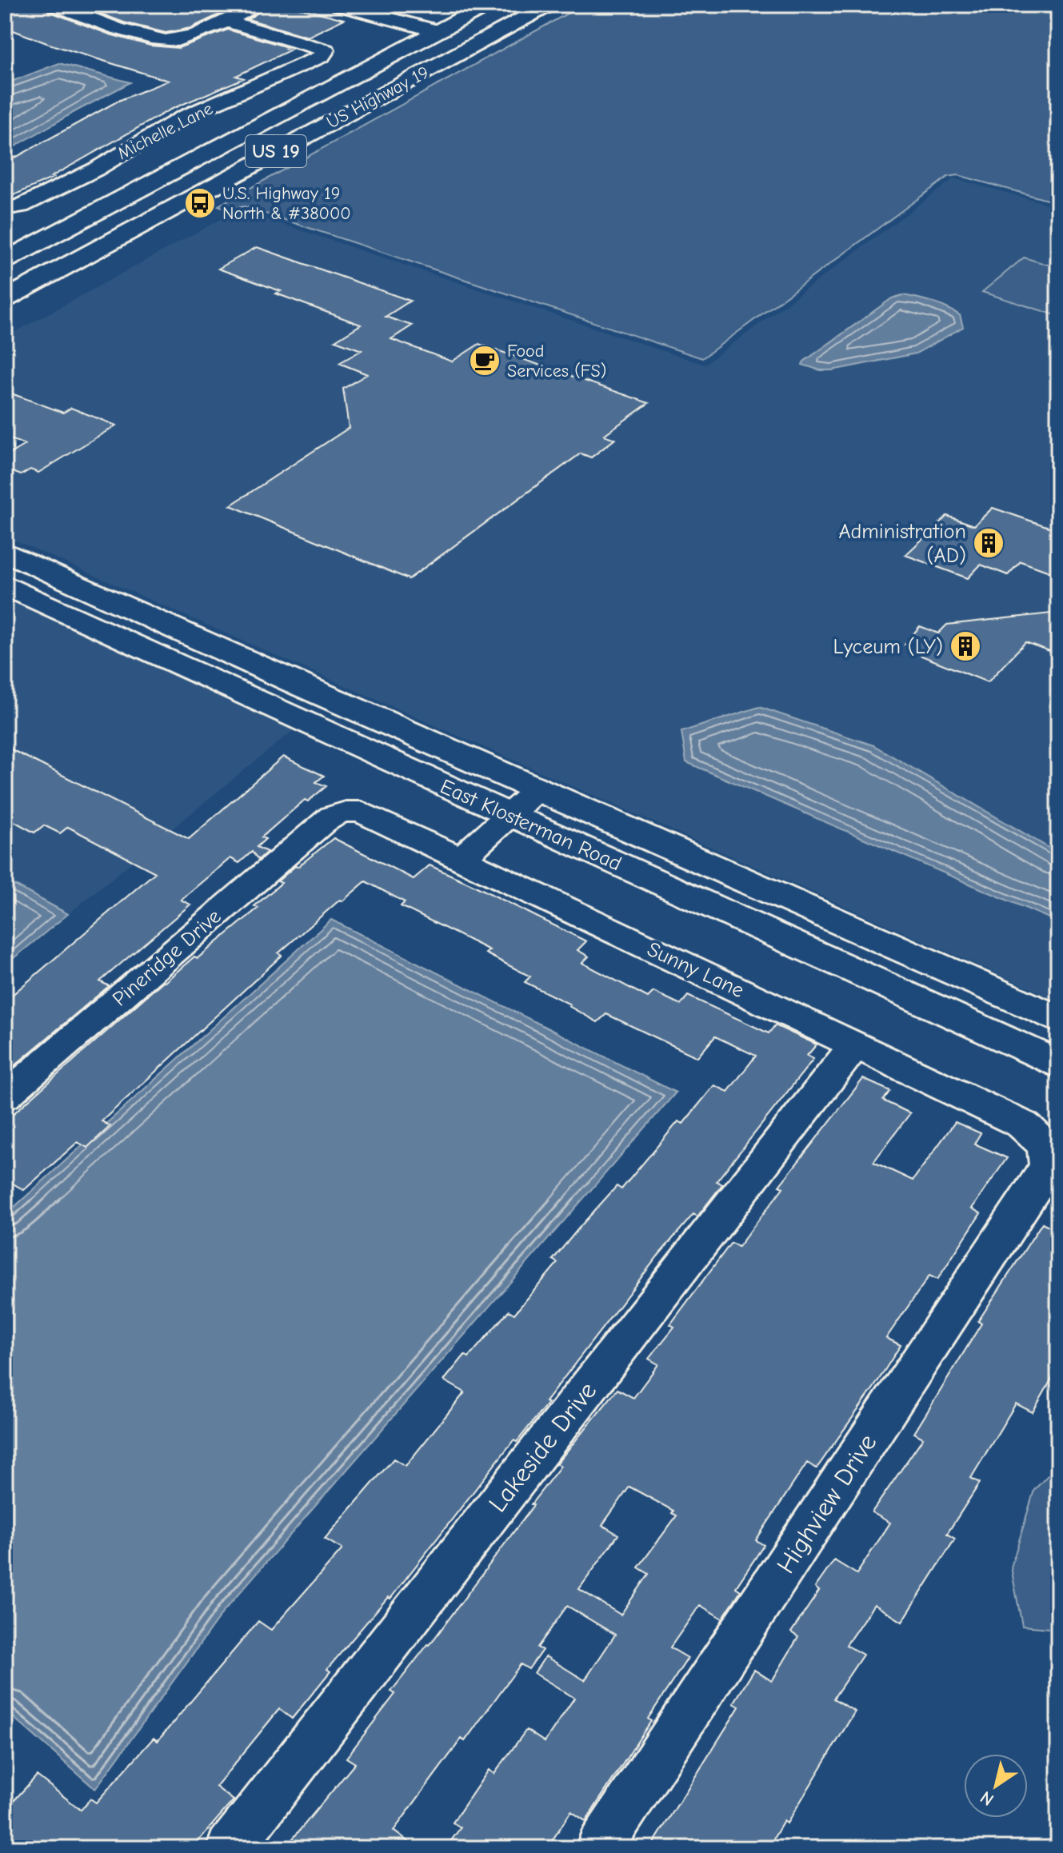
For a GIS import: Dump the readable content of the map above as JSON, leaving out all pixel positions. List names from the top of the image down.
{
  "streets": {
    "main road": ["US Highway 19", "US 19", "East Klosterman Road"],
    "street": [
      "Michelle Lane",
      "Pineridge Drive",
      "Sunny Lane",
      "Lakeside Drive",
      "Highview Drive"
    ]
  },
  "crossings": [
    ["Pineridge Drive", "Sunny Lane"],
    ["Sunny Lane", "Lakeside Drive"],
    ["Sunny Lane", "Highview Drive"]
  ],
  "places": {
    "bus stop": ["U.S. Highway 19 North & #38000"],
    "cafe": ["Food Services (FS)"],
    "building": ["Administration (AD)", "Lyceum (LY)"]
  },
  "north": "bottom left"
}
